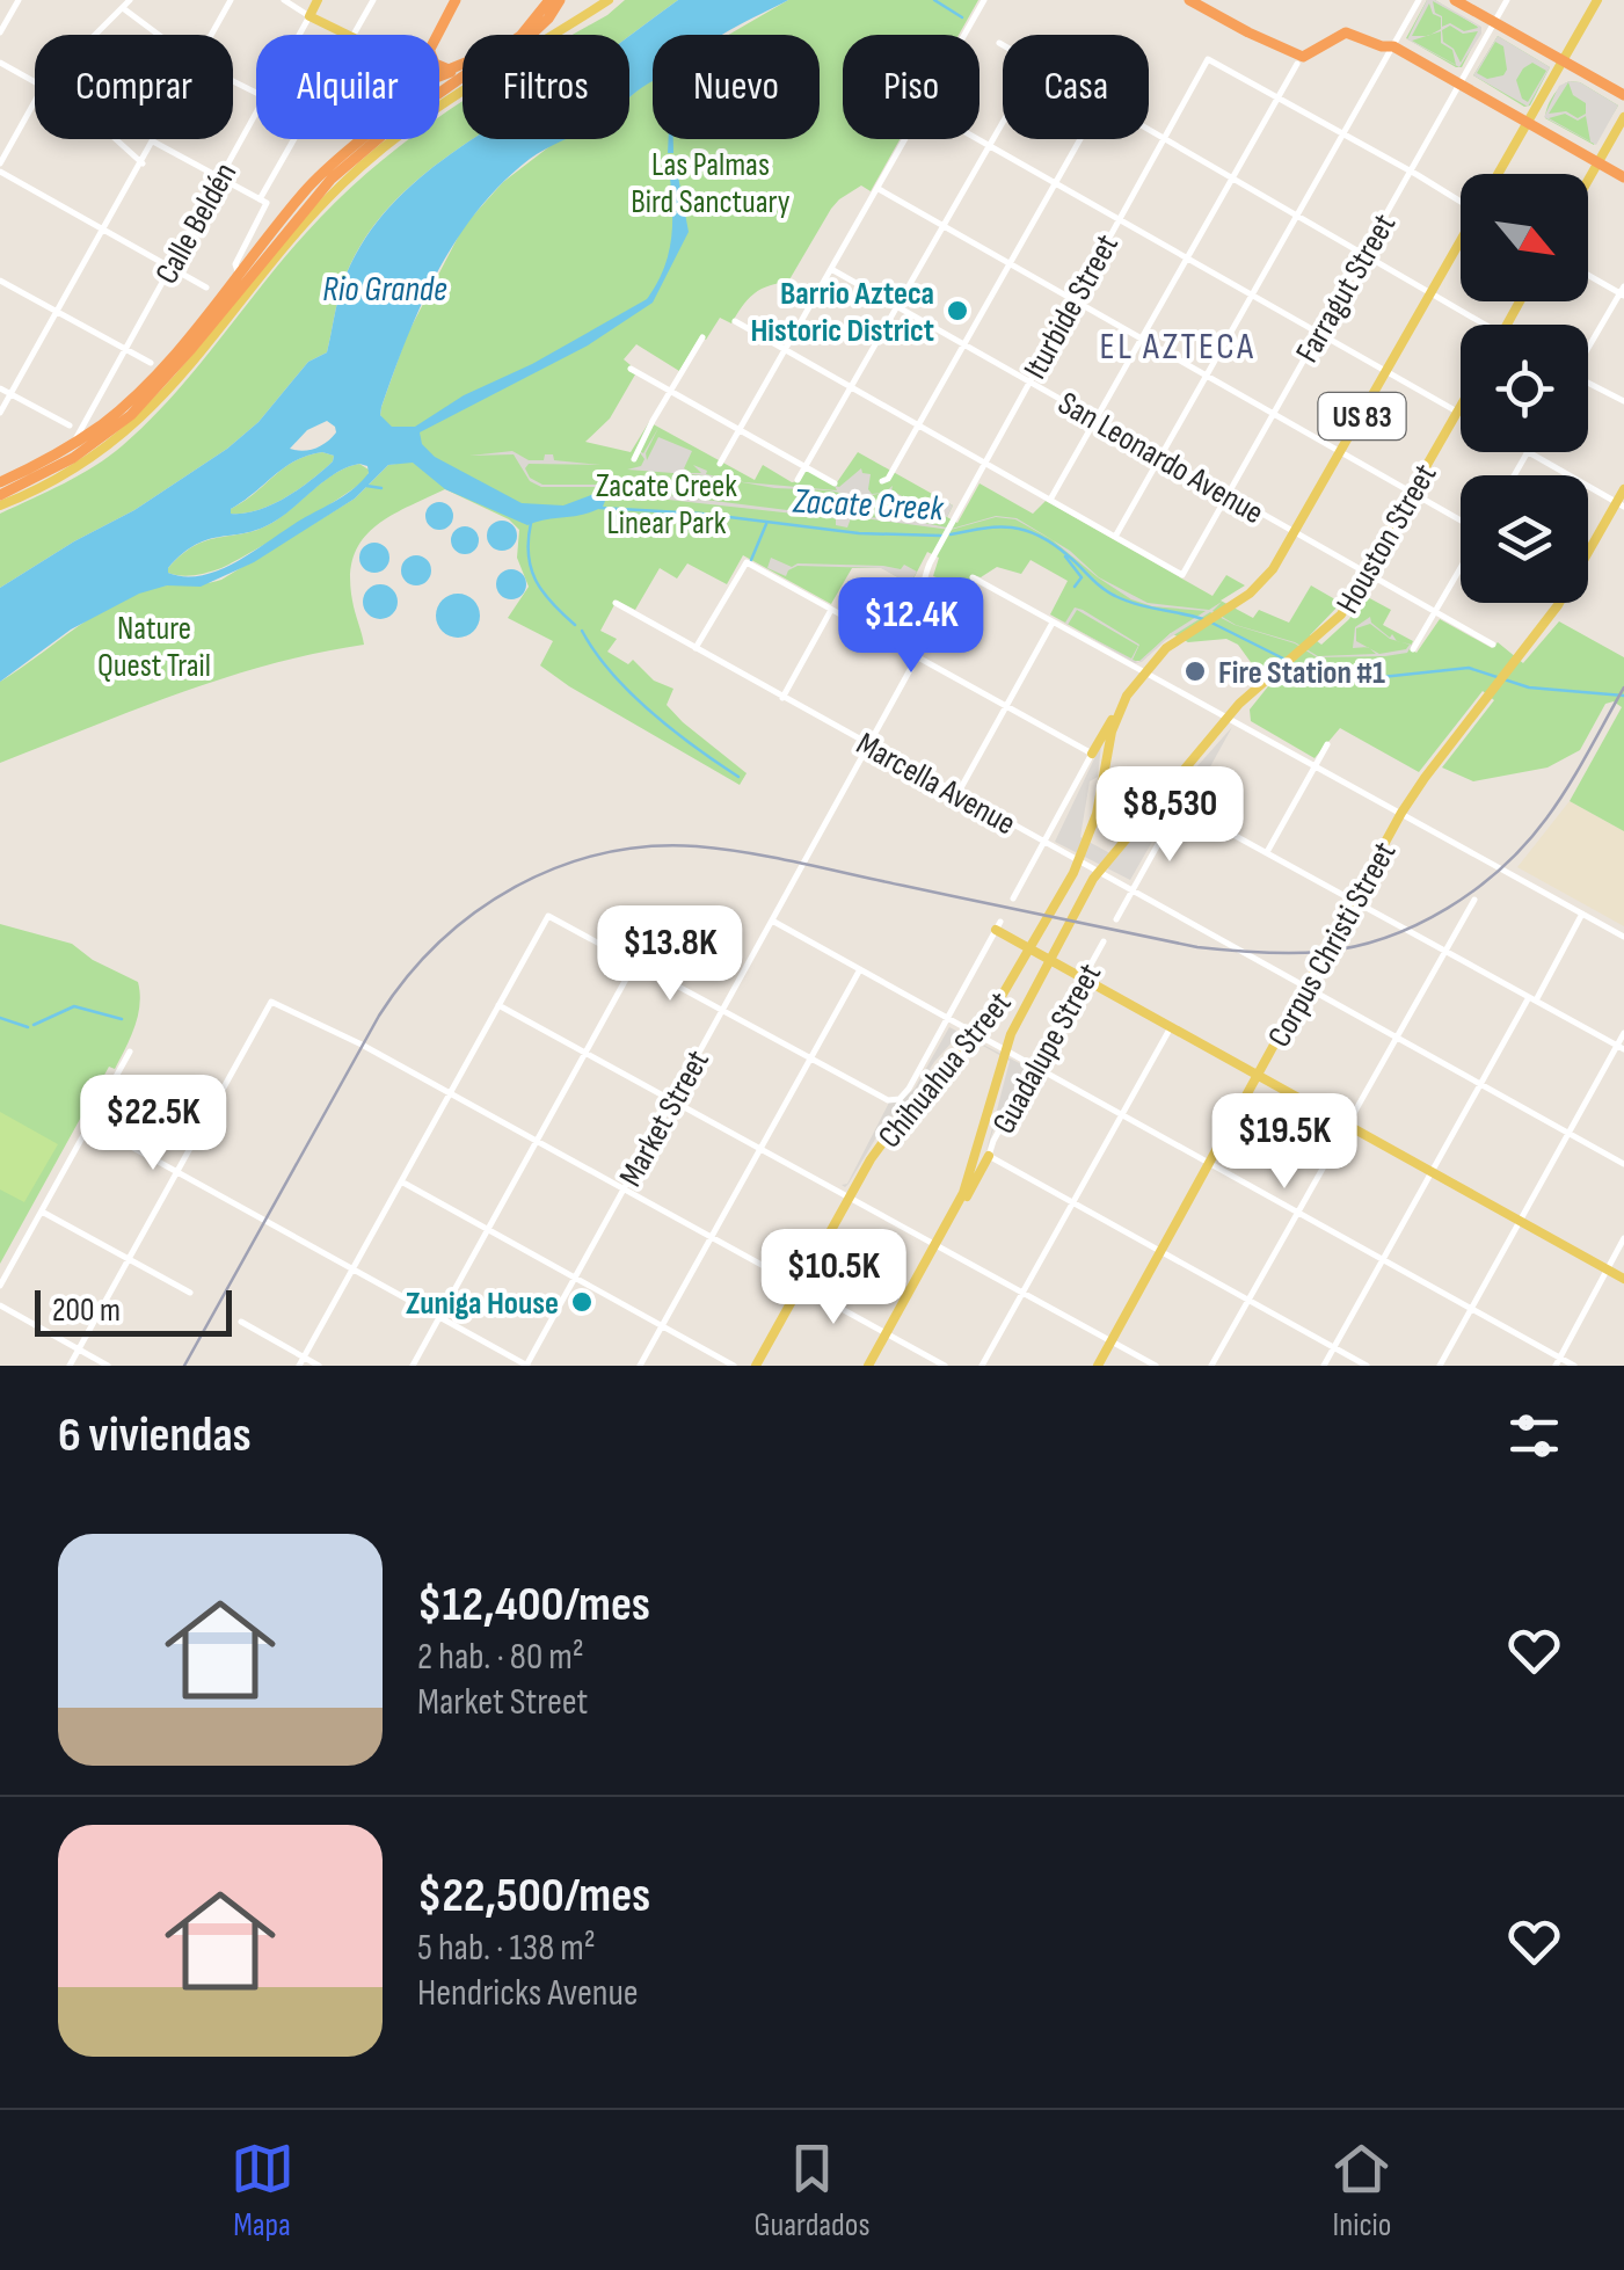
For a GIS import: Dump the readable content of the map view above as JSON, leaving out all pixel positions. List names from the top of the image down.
{
  "streets": {
    "main road": [
      "Calle Beldén",
      "US 83",
      "Houston Street",
      "Corpus Christi Street",
      "Guadalupe Street",
      "Chihuahua Street"
    ],
    "street": [
      "Farragut Street",
      "Iturbide Street",
      "San Leonardo Avenue",
      "Marcella Avenue",
      "Market Street"
    ]
  },
  "crossings": [
    ["Farragut Street", "San Leonardo Avenue"],
    ["Iturbide Street", "San Leonardo Avenue"],
    ["Iturbide Street", "Market Street"],
    ["US 83", "San Leonardo Avenue"],
    ["US 83", "Chihuahua Street"],
    ["San Leonardo Avenue", "Houston Street"],
    ["San Leonardo Avenue", "Chihuahua Street"],
    ["Houston Street", "Guadalupe Street"],
    ["Marcella Avenue", "Corpus Christi Street"],
    ["Marcella Avenue", "Market Street"]
  ],
  "districts": ["EL AZTECA"],
  "water": ["Rio Grande", "Zacate Creek"],
  "parks": ["Las Palmas Bird Sanctuary", "Zacate Creek Linear Park", "Nature Quest Trail"],
  "places": ["Barrio Azteca Historic District", "Fire Station #1", "Zuniga House"],
  "scale_bar": "200 m",
  "north": "bottom right",
  "page": {
    "chip": [
      "Comprar",
      "Alquilar",
      "Filtros",
      "Nuevo",
      "Piso",
      "Casa"
    ],
    "price": [
      "$12.4K",
      "$8,530",
      "$13.8K",
      "$22.5K",
      "$19.5K",
      "$10.5K"
    ],
    "scale": "200 m",
    "heading": "6 viviendas",
    "list": [
      {
        "name": "$12,400/mes",
        "note": "2 hab. · 80 m² · Market Street"
      },
      {
        "name": "$22,500/mes",
        "note": "5 hab. · 138 m² · Hendricks Avenue"
      }
    ],
    "tabs": ["Mapa", "Guardados", "Inicio"]
  }
}
